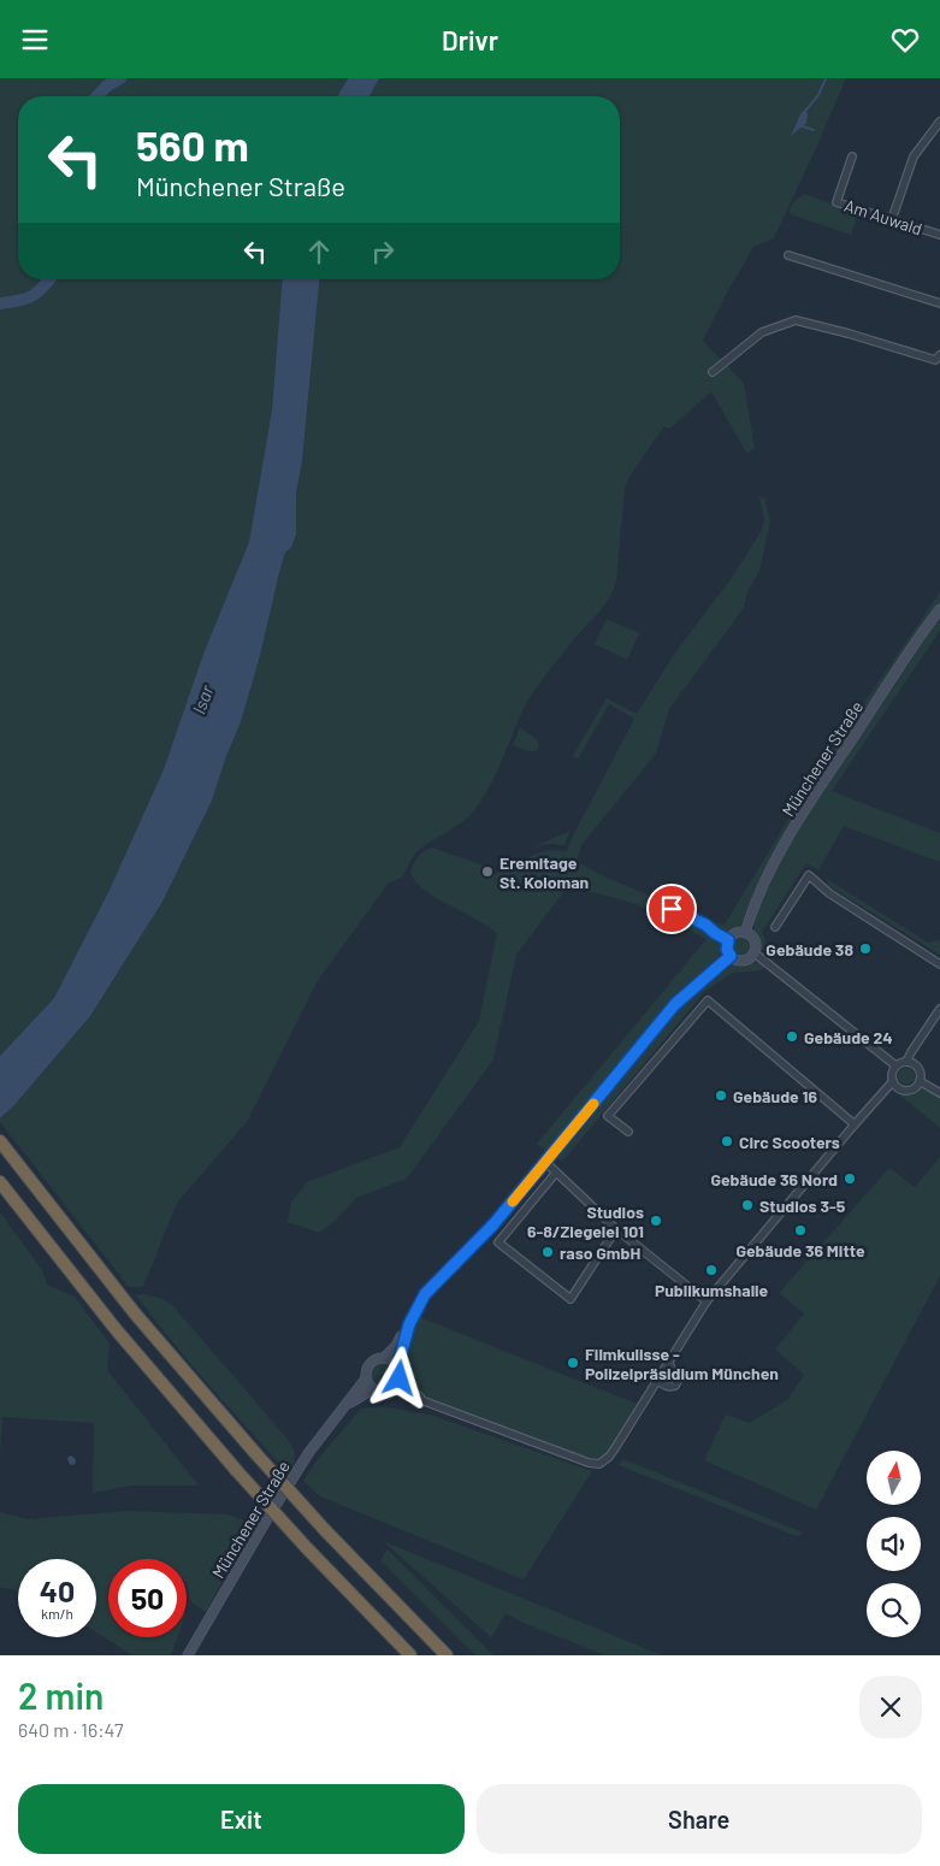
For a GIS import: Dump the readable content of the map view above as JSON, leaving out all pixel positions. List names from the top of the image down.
{
  "streets": {
    "main road": ["Münchener Straße"],
    "street": ["Am Auwald"]
  },
  "water": ["Isar"],
  "places": [
    "Eremitage St. Koloman",
    "Gebäude 38",
    "Gebäude 24",
    "Gebäude 16",
    "Circ Scooters",
    "Gebäude 36 Nord",
    "Studios 3-5",
    "Studios 6-8/Ziegelei 101",
    "Gebäude 36 Mitte",
    "raso GmbH",
    "Publikumshalle",
    "Filmkulisse - Polizeipräsidium München"
  ],
  "north": "top",
  "page": {
    "header": "Drivr",
    "turn": ["560 m", "Münchener Straße"],
    "speed": "40 km/h",
    "limit": "50",
    "heading": ["2 min", "640 m · 16:47"],
    "buttons": ["Exit", "Share"]
  }
}
